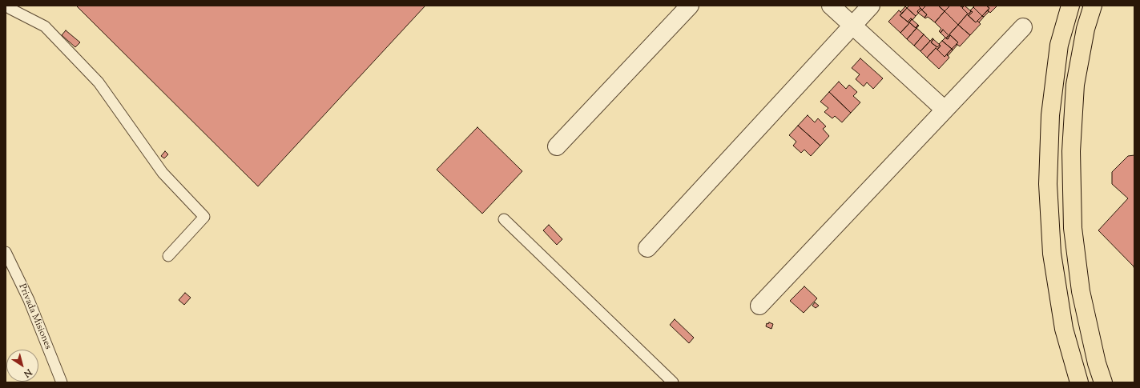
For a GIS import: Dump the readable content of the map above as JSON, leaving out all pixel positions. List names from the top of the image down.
{
  "streets": {
    "lane": ["Privada Misiones"]
  },
  "north": "bottom right"
}
